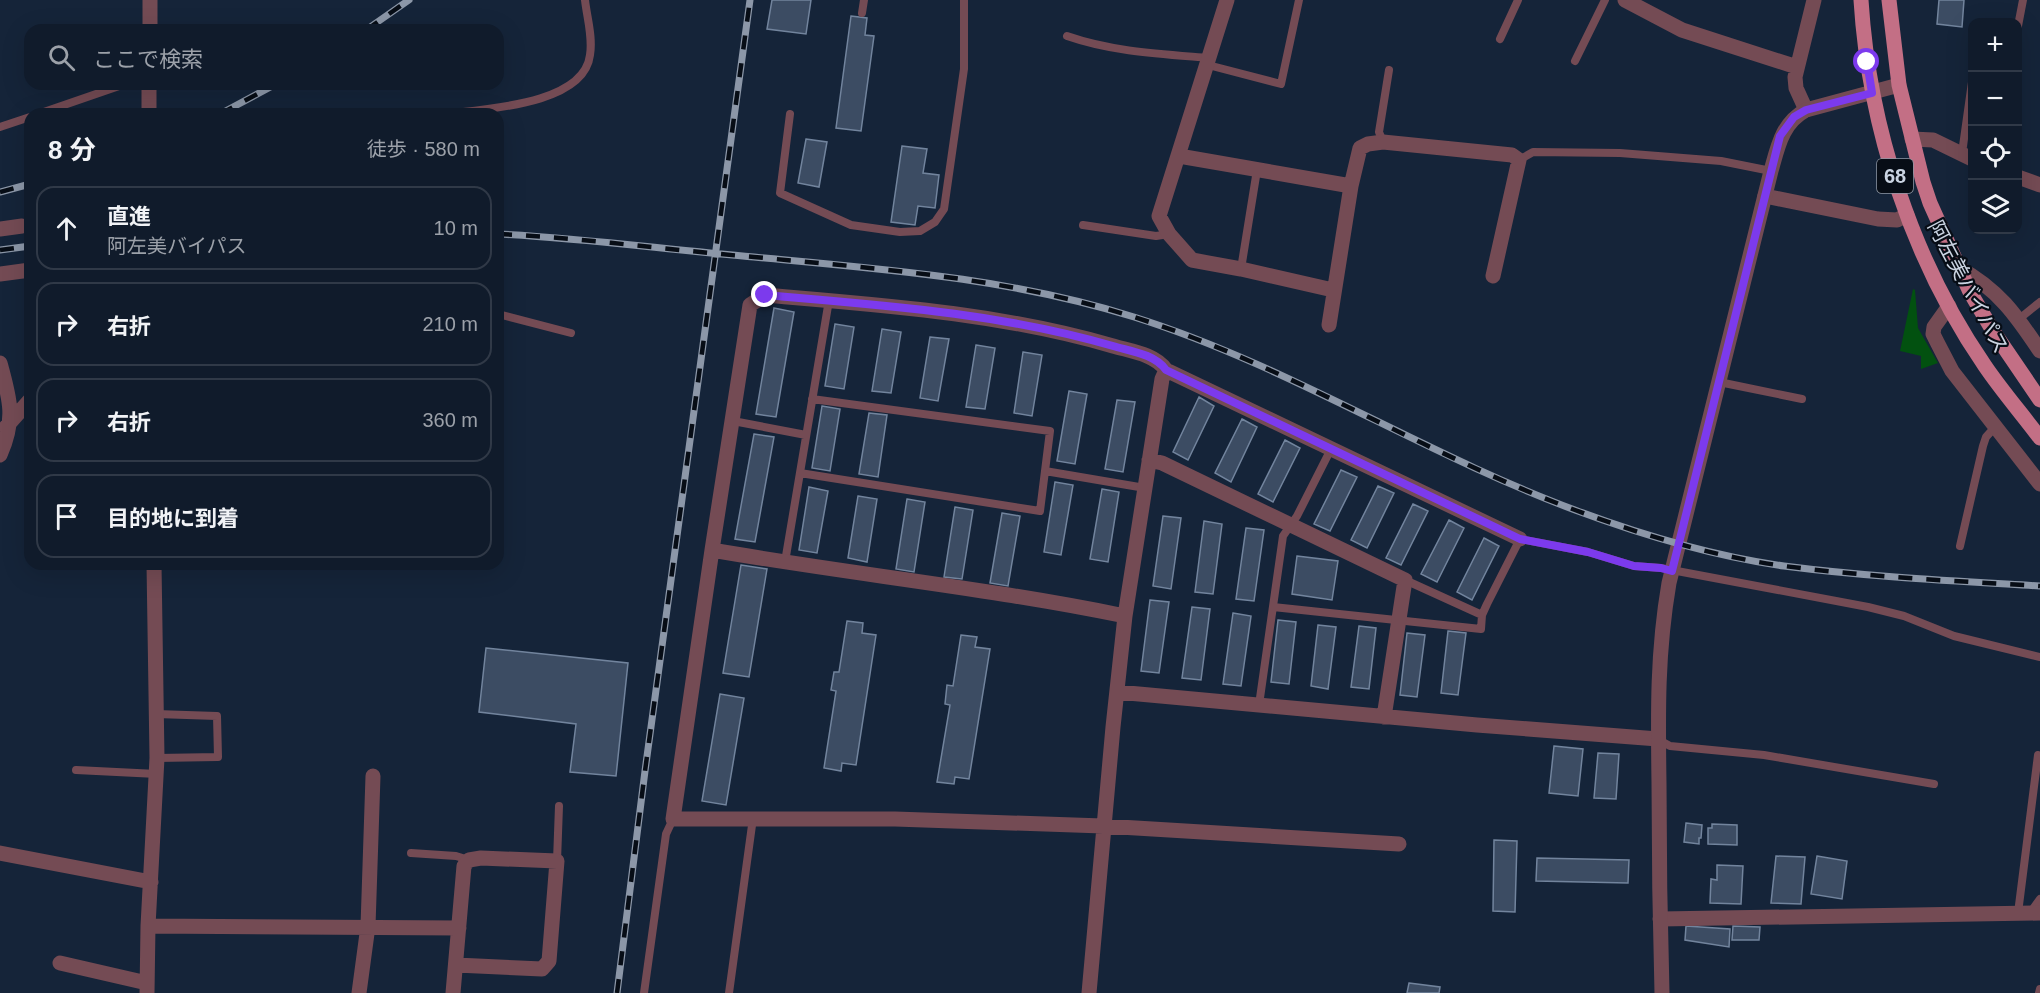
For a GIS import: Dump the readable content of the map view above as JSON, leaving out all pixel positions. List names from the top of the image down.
{
  "streets": {
    "main road": ["68", "阿左美バイパス"]
  },
  "page": {
    "map_buttons": ["+", "−"],
    "search": "ここで検索",
    "heading": ["8 分", "徒歩 · 580 m"],
    "list": [
      ["直進", "阿左美バイパス", "10 m"],
      ["右折", "210 m"],
      ["右折", "360 m"],
      "目的地に到着"
    ]
  }
}
